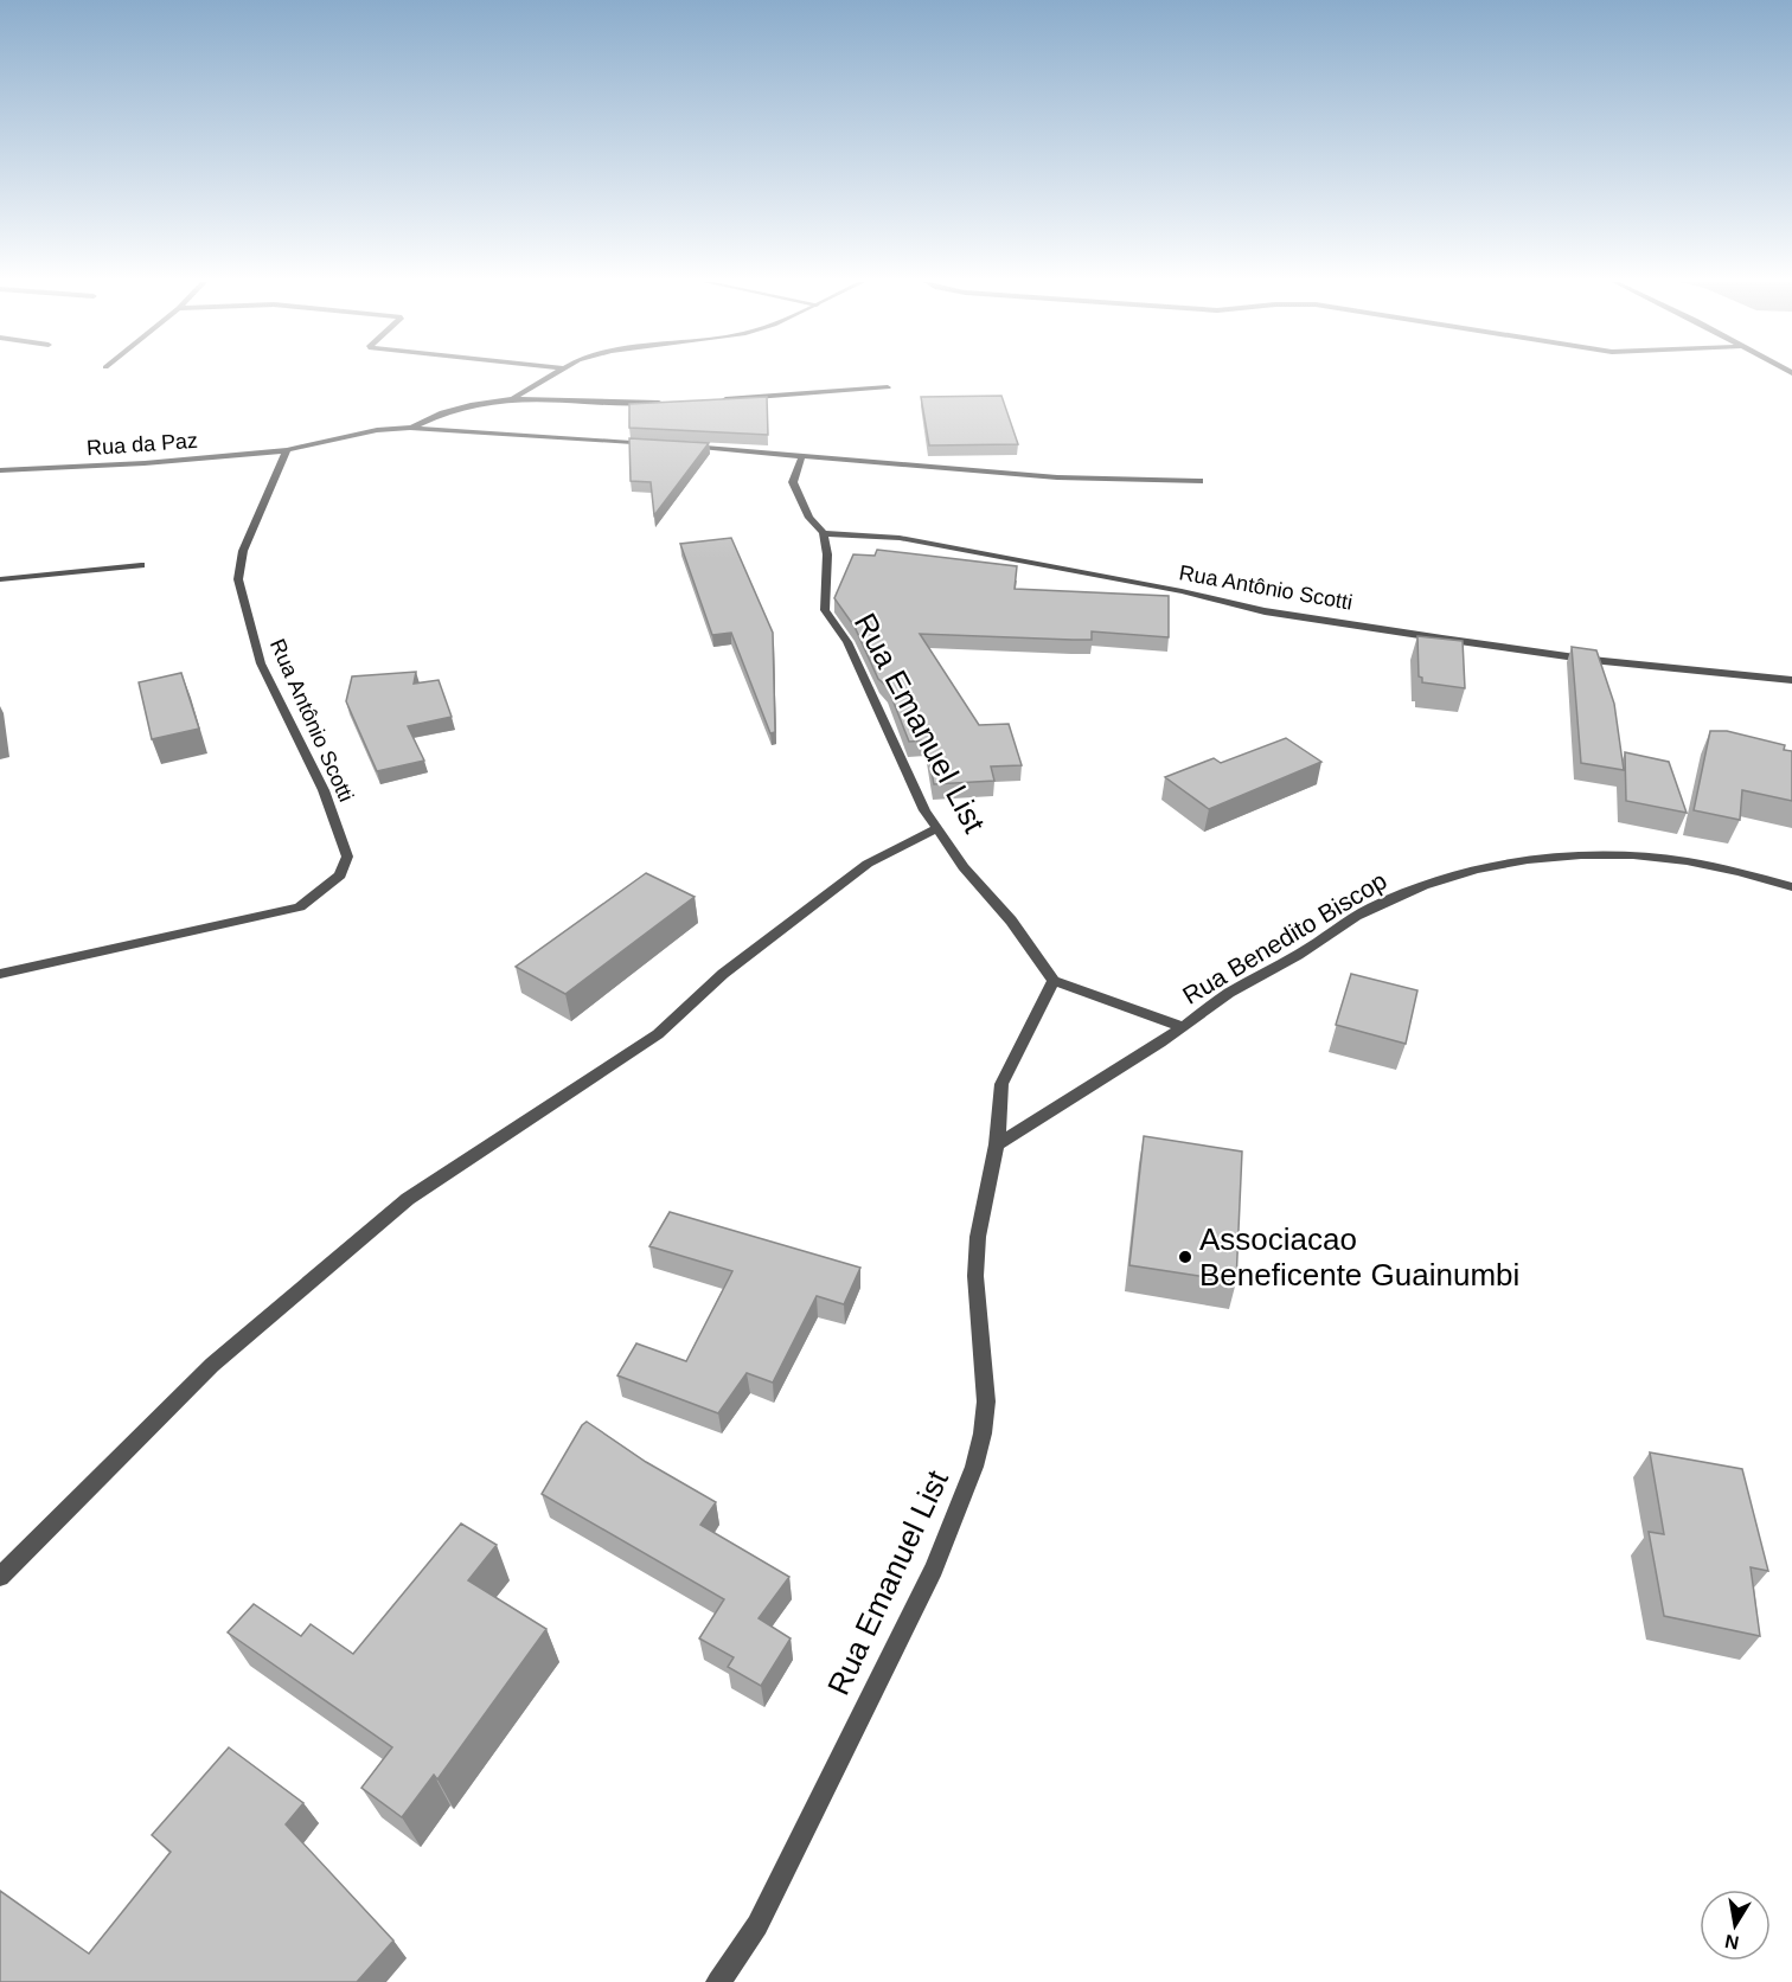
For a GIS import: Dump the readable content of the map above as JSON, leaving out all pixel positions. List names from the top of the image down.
{
  "streets": {
    "street": [
      "Rua da Paz",
      "Rua Antônio Scotti",
      "Rua Emanuel List",
      "Rua Benedito Biscop"
    ]
  },
  "crossings": [
    ["Rua da Paz", "Rua Antônio Scotti"],
    ["Rua Antônio Scotti", "Rua Emanuel List"],
    ["Rua Emanuel List", "Rua Benedito Biscop"]
  ],
  "places": ["Associacao Beneficente Guainumbi"],
  "north": "bottom"
}
